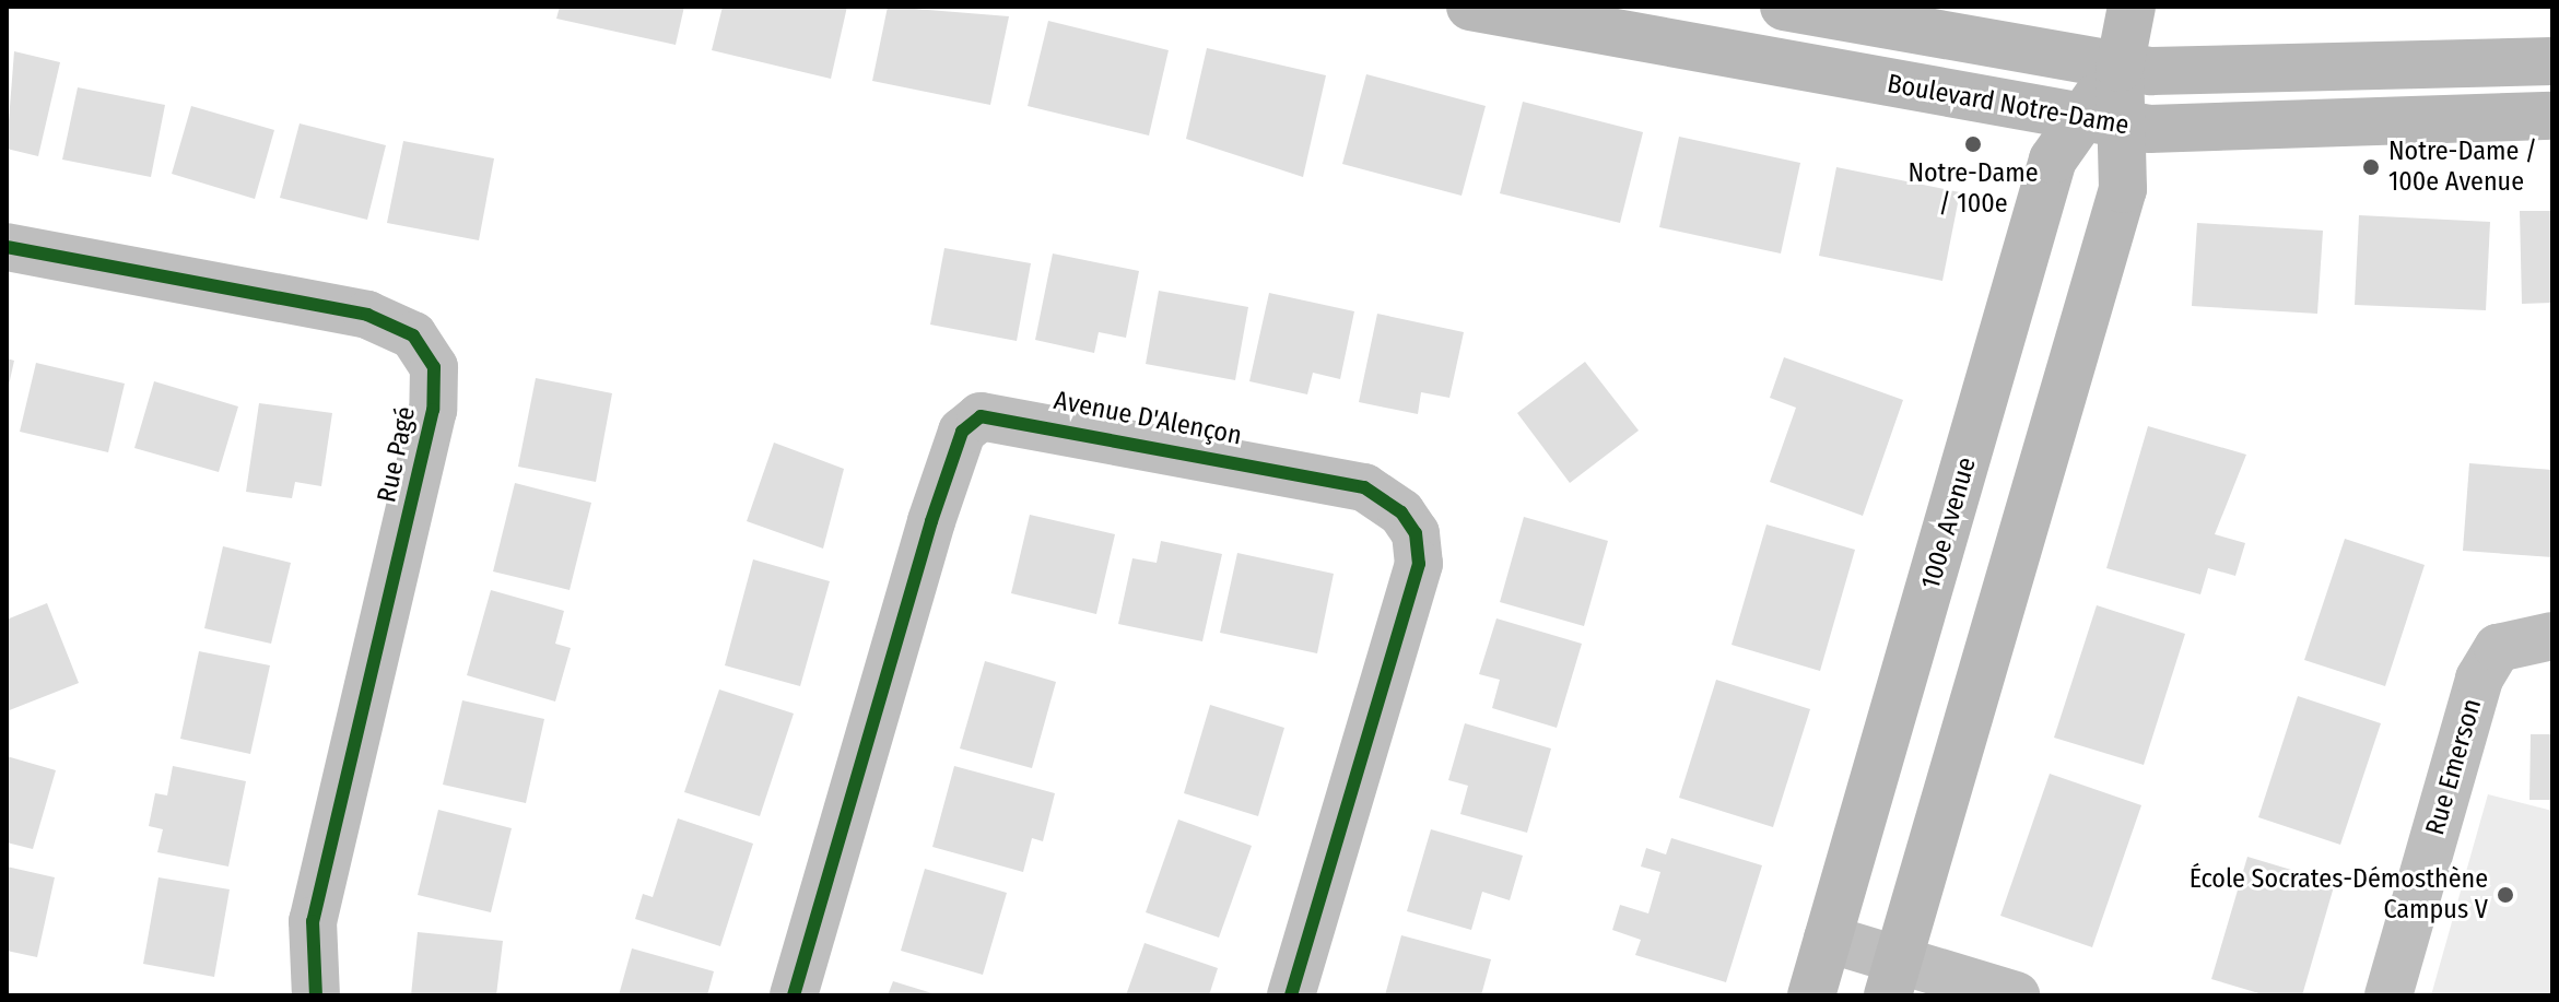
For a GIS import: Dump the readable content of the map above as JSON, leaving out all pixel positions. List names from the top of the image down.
{
  "streets": {
    "street": [
      "Boulevard Notre-Dame",
      "Avenue D'Alençon",
      "Rue Pagé",
      "100e Avenue",
      "Rue Emerson"
    ]
  },
  "crossings": [
    ["Boulevard Notre-Dame", "100e Avenue"]
  ],
  "places": ["Notre-Dame / 100e", "Notre-Dame / 100e Avenue", "École Socrates-Démosthène Campus V"]
}
